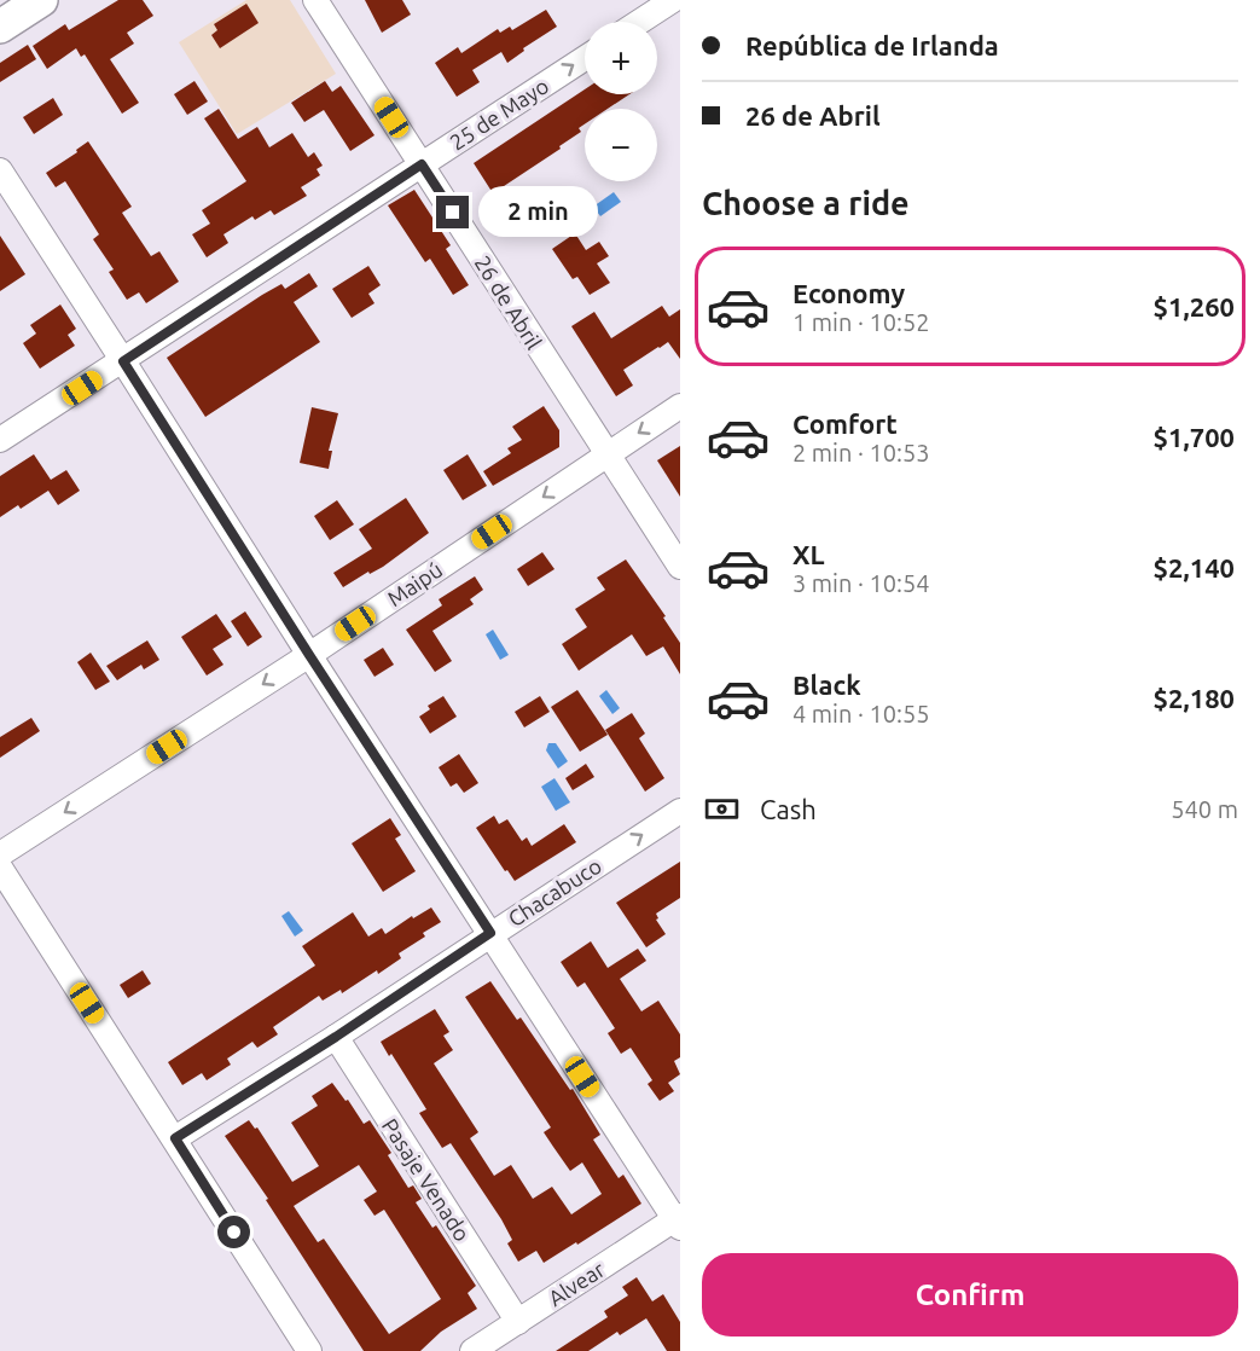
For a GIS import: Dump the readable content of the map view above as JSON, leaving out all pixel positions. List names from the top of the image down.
{
  "streets": {
    "street": [
      "25 de Mayo",
      "26 de Abril",
      "Maipú",
      "Chacabuco",
      "Pasaje Venado",
      "Alvear"
    ]
  },
  "crossings": [
    ["25 de Mayo", "26 de Abril"],
    ["26 de Abril", "Maipú"],
    ["Chacabuco", "Pasaje Venado"],
    ["Pasaje Venado", "Alvear"]
  ],
  "one_way": ["Maipú", "Chacabuco"],
  "page": {
    "banner": ["República de Irlanda", "26 de Abril"],
    "map_buttons": ["+", "−"],
    "heading": "Choose a ride",
    "bubble": "2 min",
    "list": [
      {
        "name": "Economy",
        "note": "1 min · 10:52",
        "value": "$1,260"
      },
      {
        "name": "Comfort",
        "note": "2 min · 10:53",
        "value": "$1,700"
      },
      {
        "name": "XL",
        "note": "3 min · 10:54",
        "value": "$2,140"
      },
      {
        "name": "Black",
        "note": "4 min · 10:55",
        "value": "$2,180"
      }
    ],
    "pay": ["Cash", "540 m"],
    "buttons": "Confirm"
  }
}
